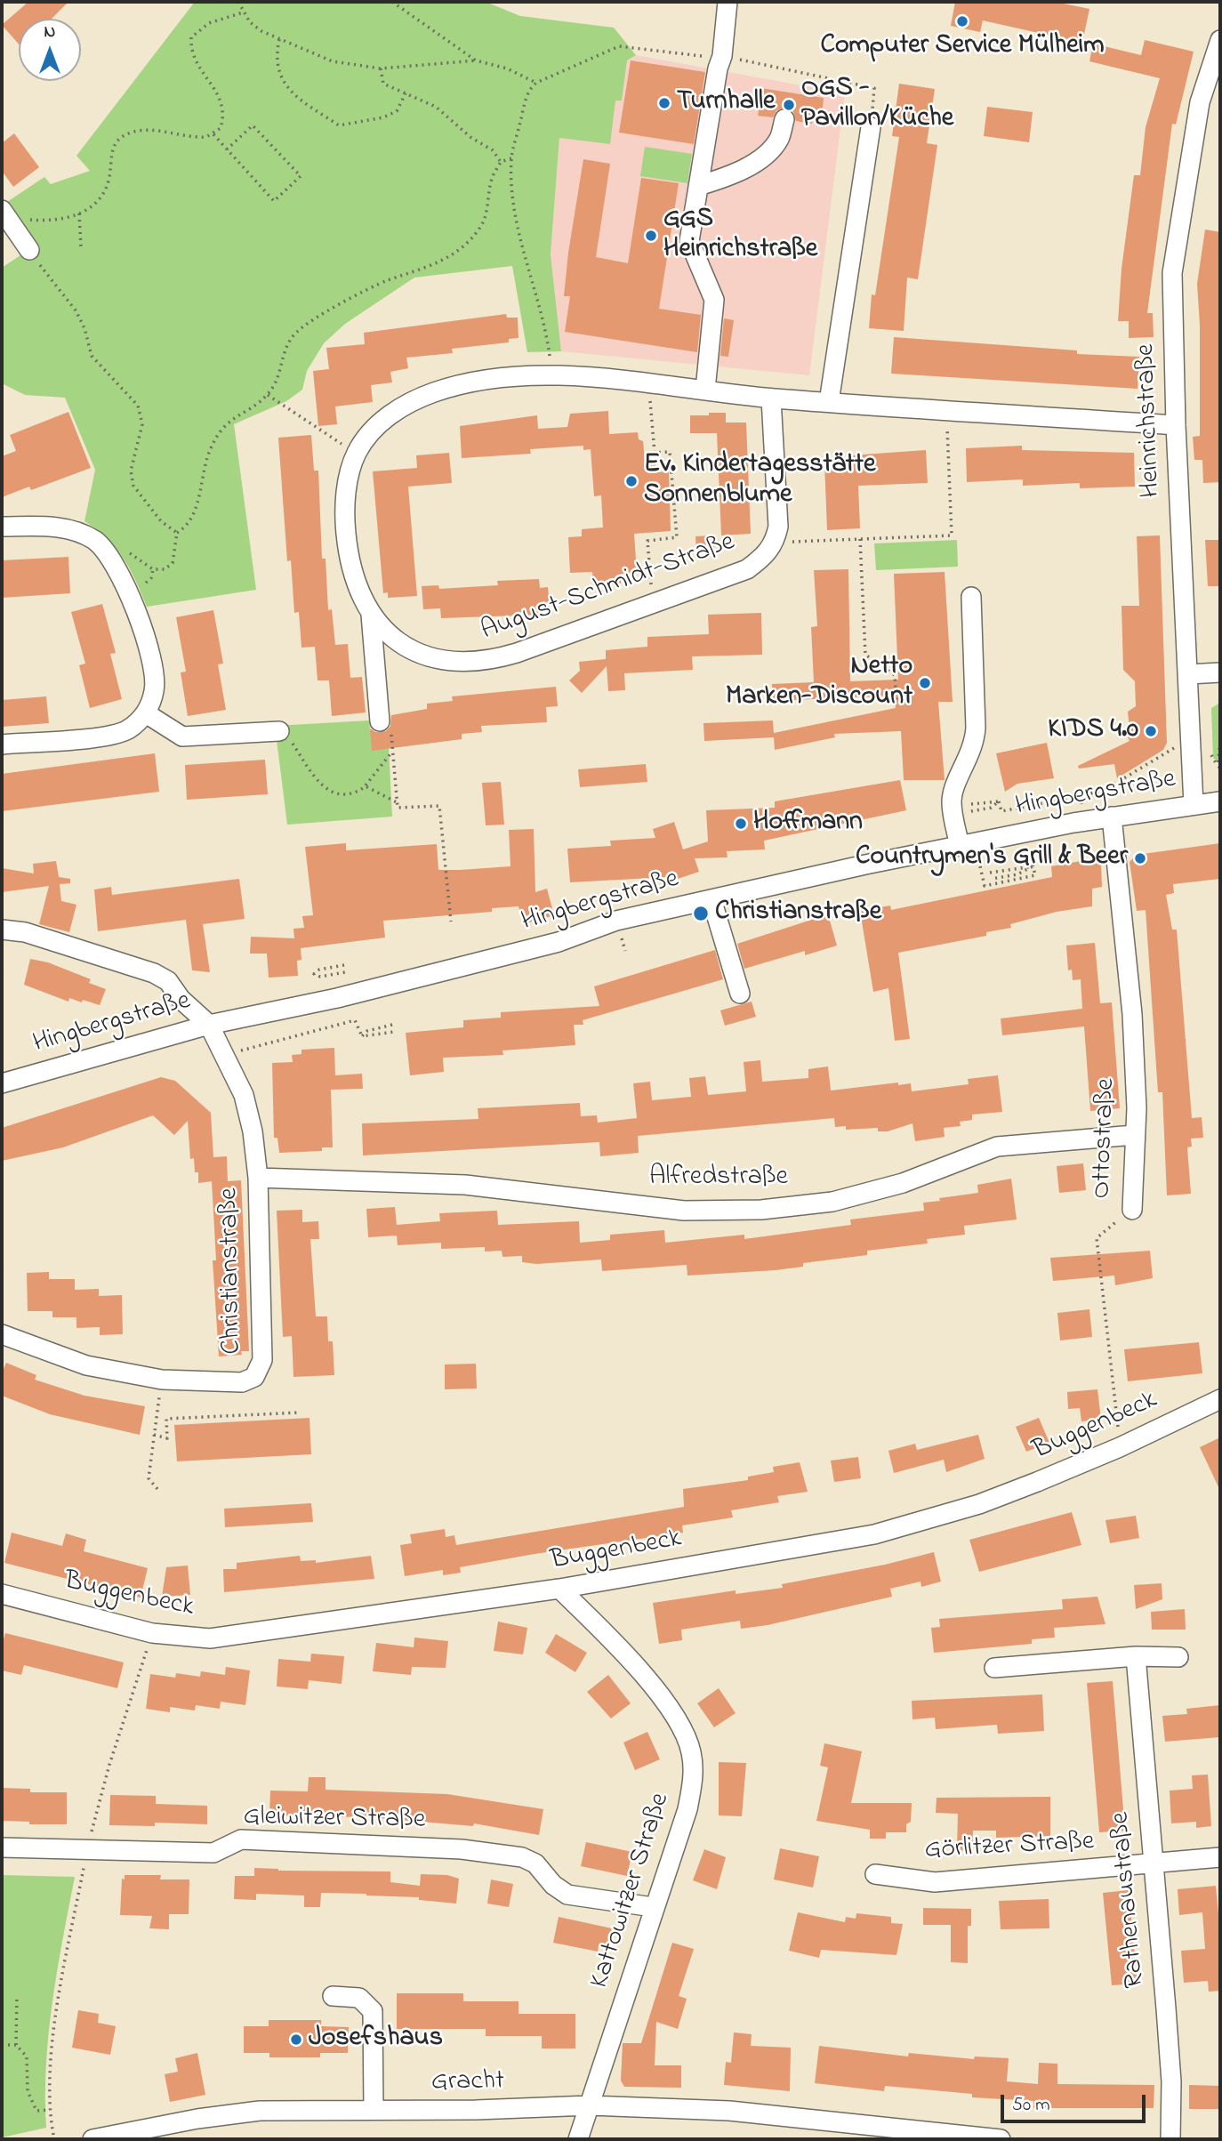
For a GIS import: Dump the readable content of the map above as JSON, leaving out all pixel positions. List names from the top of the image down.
{
  "streets": {
    "street": [
      "Heinrichstraße",
      "August-Schmidt-Straße",
      "Hingbergstraße",
      "Ottostraße",
      "Alfredstraße",
      "Christianstraße",
      "Buggenbeck",
      "Gleiwitzer Straße",
      "Görlitzer Straße",
      "Kattowitzer Straße",
      "Rathenaustraße",
      "Gracht"
    ]
  },
  "crossings": [
    ["Heinrichstraße", "August-Schmidt-Straße"],
    ["Heinrichstraße", "Hingbergstraße"],
    ["Hingbergstraße", "Ottostraße"],
    ["Hingbergstraße", "Christianstraße"],
    ["Ottostraße", "Alfredstraße"],
    ["Ottostraße", "Buggenbeck"],
    ["Alfredstraße", "Christianstraße"],
    ["Buggenbeck", "Kattowitzer Straße"],
    ["Gleiwitzer Straße", "Kattowitzer Straße"],
    ["Görlitzer Straße", "Rathenaustraße"],
    ["Kattowitzer Straße", "Gracht"]
  ],
  "places": [
    "Computer Service Mülheim",
    "Turnhalle",
    "OGS - Pavillon/Küche",
    "GGS Heinrichstraße",
    "Ev. Kindertagesstätte Sonnenblume",
    "Netto Marken-Discount",
    "KIDS 4.0",
    "Hoffmann",
    "Countrymen's Grill & Beer",
    "Christianstraße",
    "Josefshaus"
  ],
  "scale_bar": "50 m",
  "north": "top"
}
